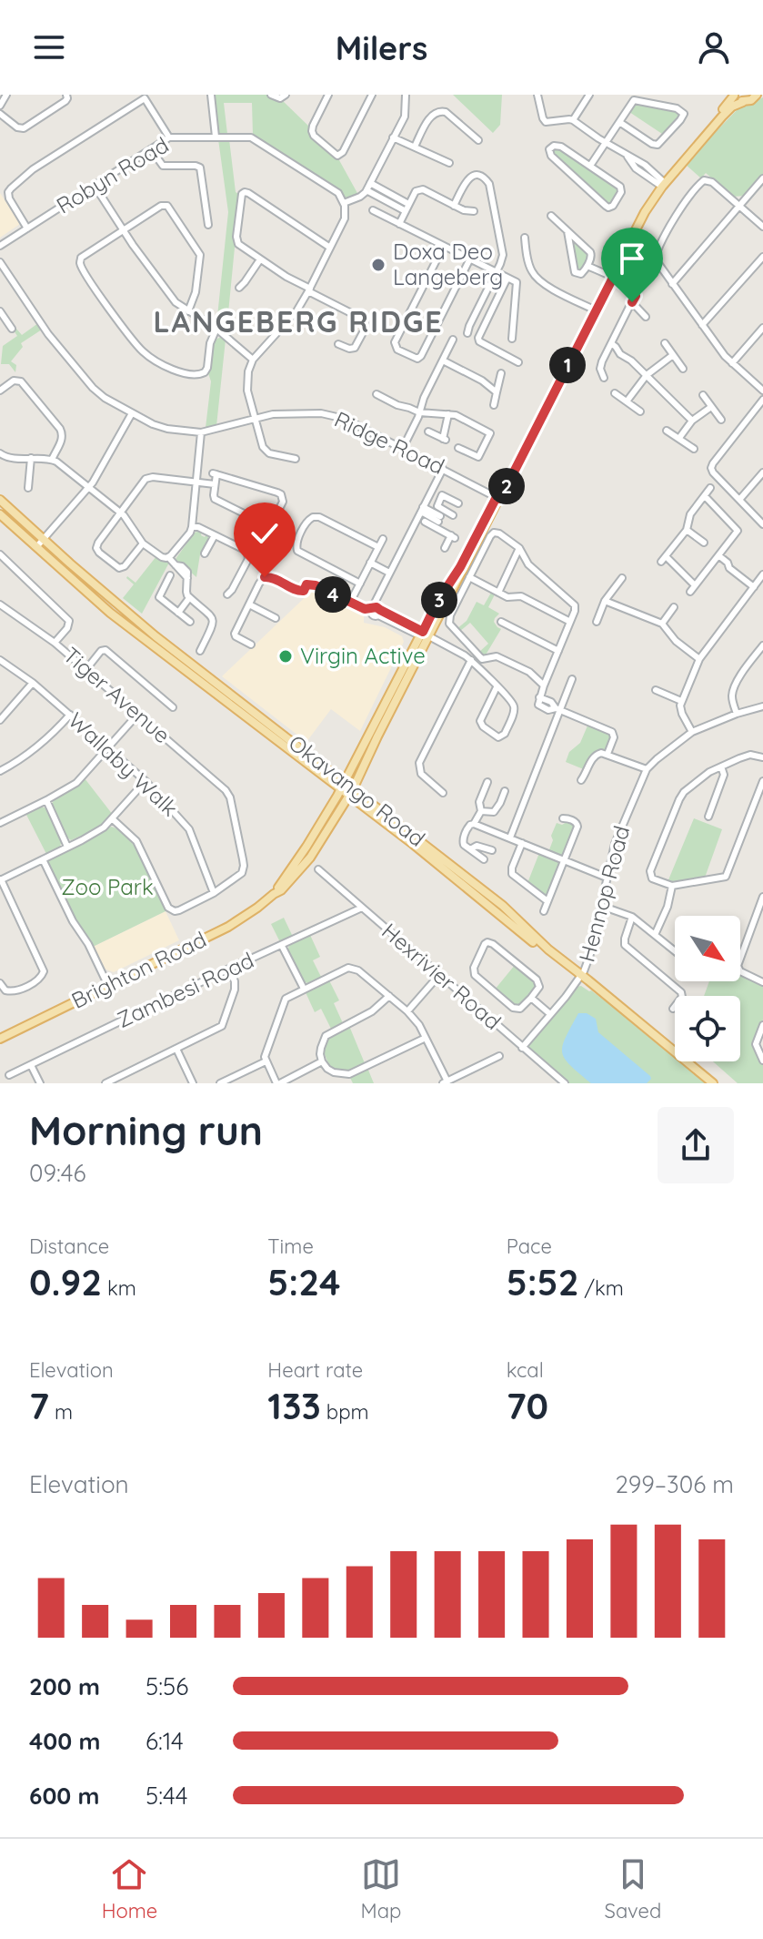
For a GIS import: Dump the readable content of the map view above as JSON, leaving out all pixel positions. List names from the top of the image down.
{
  "streets": {
    "main road": ["Okavango Road", "Brighton Road"],
    "street": [
      "Robyn Road",
      "Ridge Road",
      "Tiger Avenue",
      "Wallaby Walk",
      "Hennop Road",
      "Hexrivier Road",
      "Zambesi Road"
    ]
  },
  "crossings": [
    ["Tiger Avenue", "Wallaby Walk"],
    ["Okavango Road", "Hennop Road"],
    ["Okavango Road", "Brighton Road"],
    ["Hennop Road", "Hexrivier Road"],
    ["Hexrivier Road", "Zambesi Road"]
  ],
  "districts": ["LANGEBERG RIDGE"],
  "parks": ["Zoo Park"],
  "places": ["Doxa Deo Langeberg", "Virgin Active"],
  "north": "bottom right",
  "page": {
    "header": "Milers",
    "pins": [
      "1",
      "2",
      "4",
      "3"
    ],
    "heading": ["Morning run", "09:46"],
    "stats": [
      ["Distance", "0.92 km"],
      ["Time", "5:24"],
      ["Pace", "5:52 /km"],
      ["Elevation", "7 m"],
      ["Heart rate", "133 bpm"],
      ["kcal", "70"]
    ],
    "chart": ["Elevation", "299–306 m"],
    "list": [
      {
        "name": "200 m",
        "note": "5:56"
      },
      {
        "name": "400 m",
        "note": "6:14"
      },
      {
        "name": "600 m",
        "note": "5:44"
      }
    ],
    "tabs": ["Home", "Map", "Saved"]
  }
}
